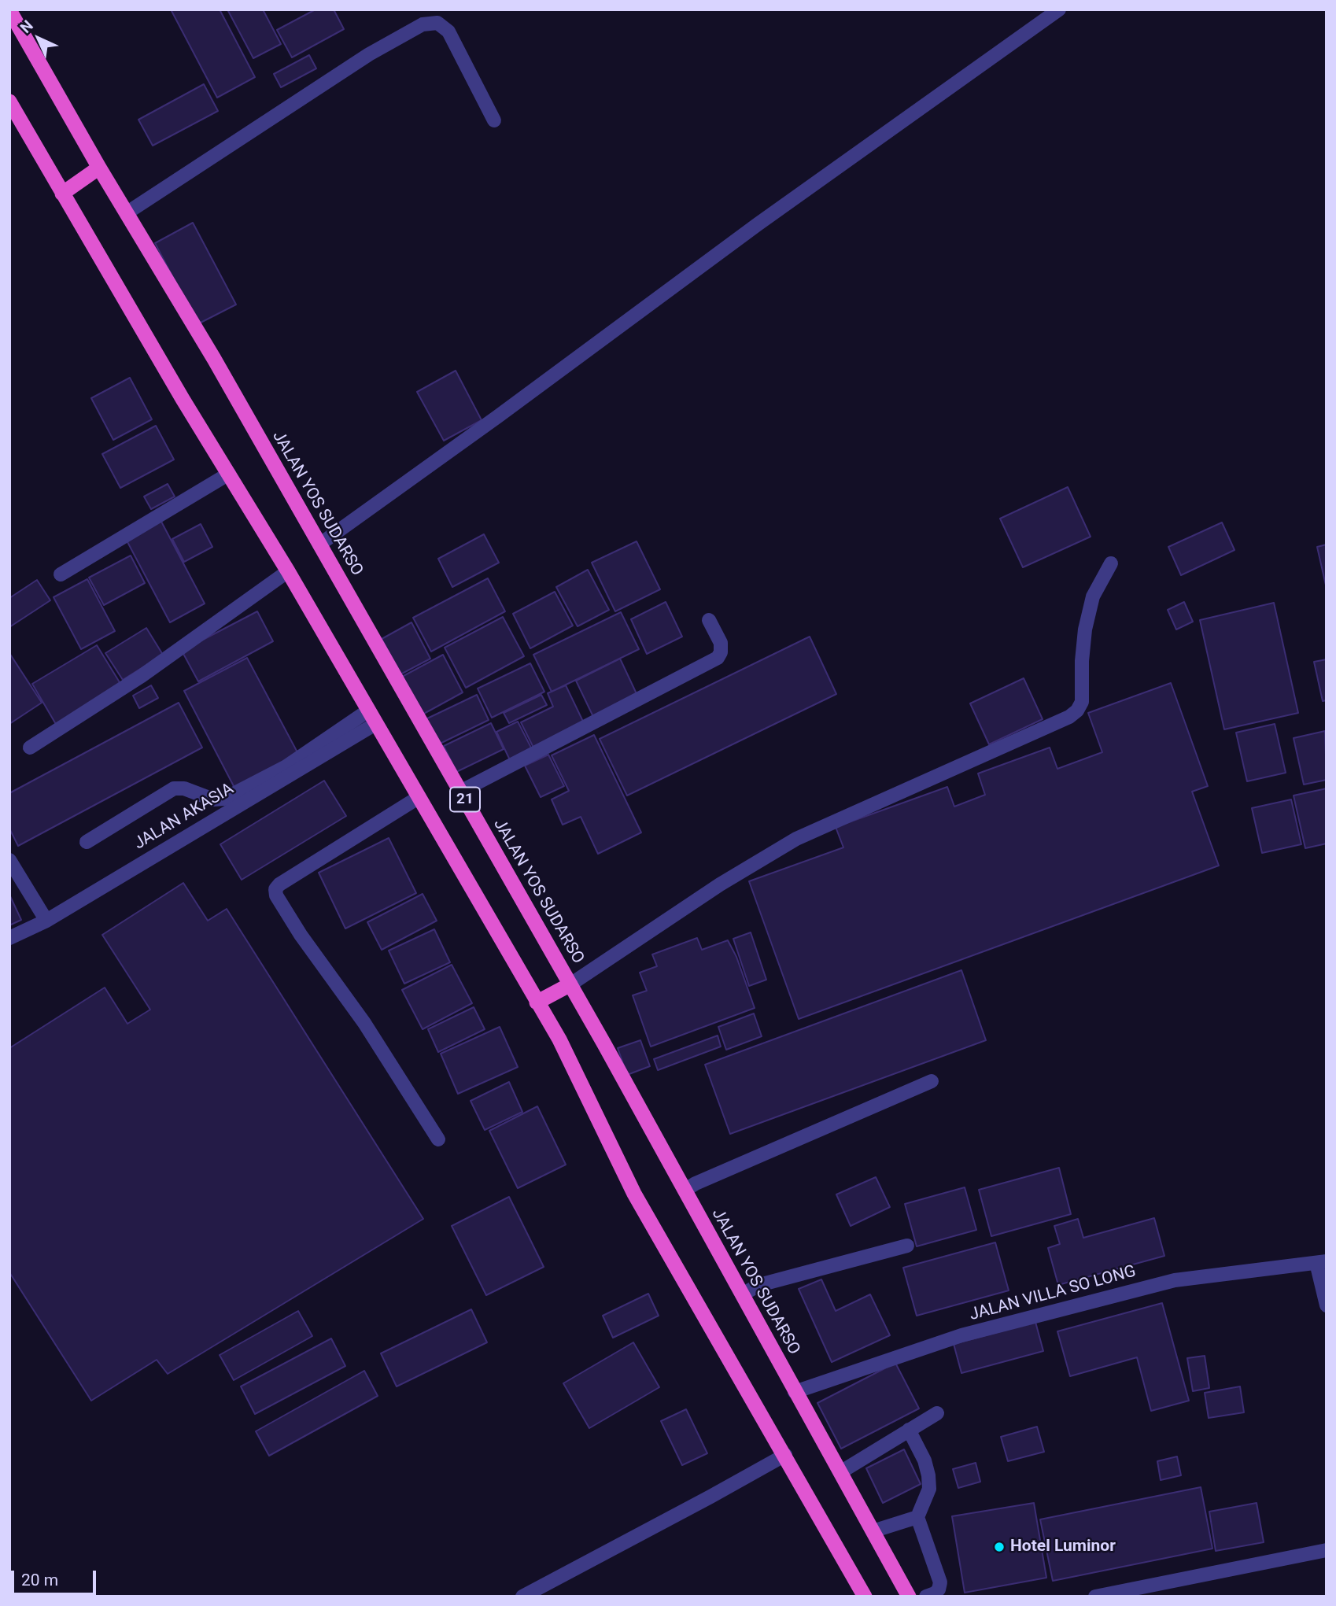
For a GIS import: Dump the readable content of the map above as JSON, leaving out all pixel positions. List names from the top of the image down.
{
  "streets": {
    "highway": ["JALAN YOS SUDARSO", "21"],
    "street": ["JALAN AKASIA", "JALAN VILLA SO LONG"]
  },
  "crossings": [
    ["JALAN YOS SUDARSO", "JALAN VILLA SO LONG"],
    ["21", "JALAN AKASIA"]
  ],
  "places": ["Hotel Luminor"],
  "scale_bar": "20 m",
  "north": "top left"
}
